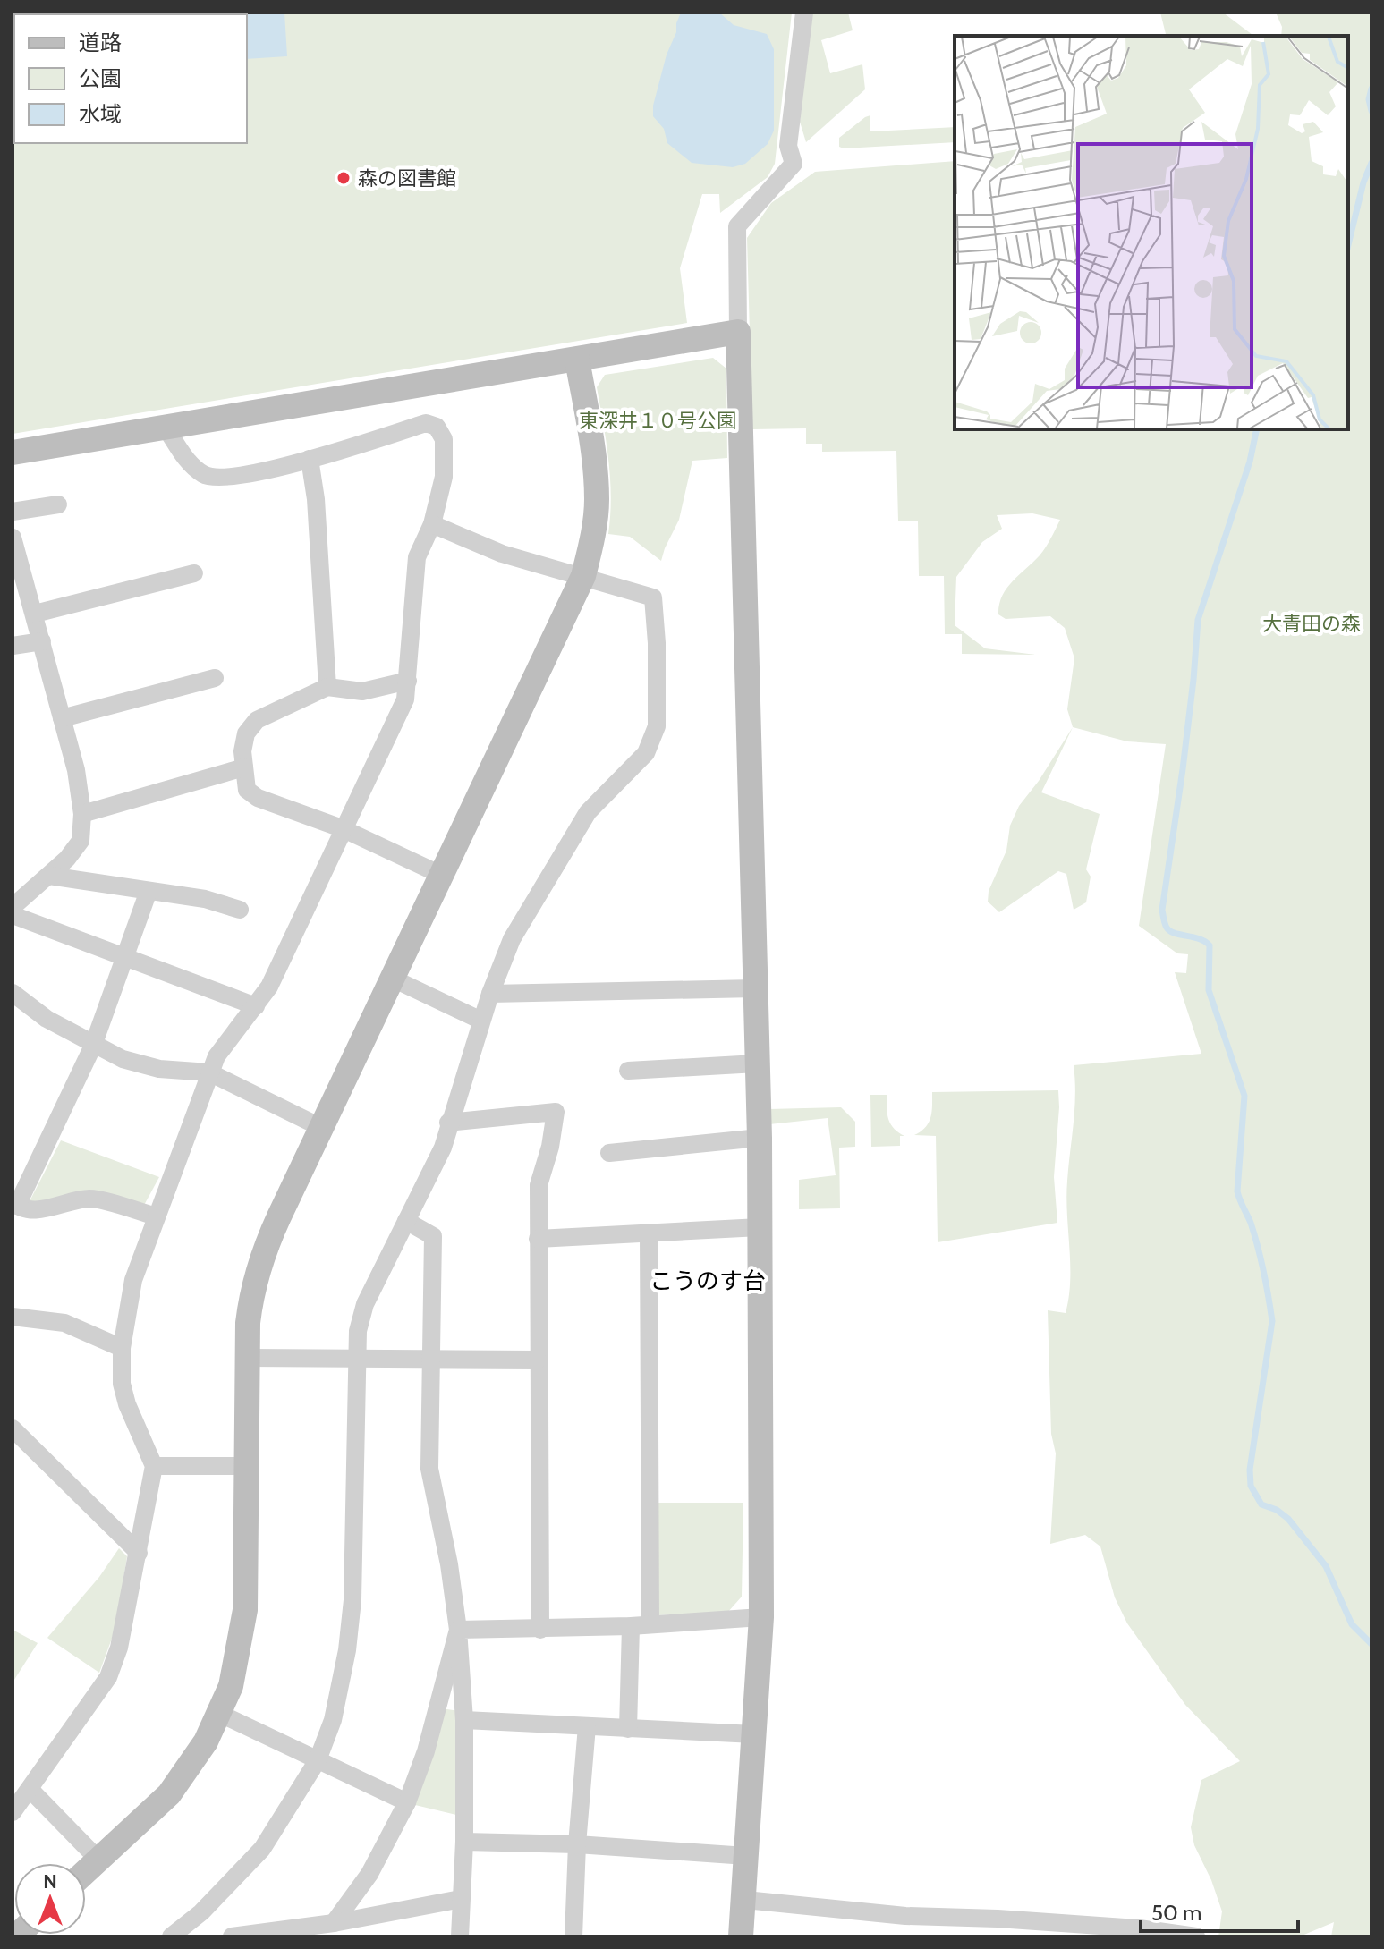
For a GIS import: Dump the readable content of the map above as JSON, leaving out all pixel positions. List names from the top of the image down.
{
  "districts": ["こうのす台"],
  "parks": ["東深井１０号公園", "大青田の森"],
  "places": ["森の図書館"],
  "legend": ["道路", "公園", "水域"],
  "scale_bar": "50 m",
  "north": "top"
}
